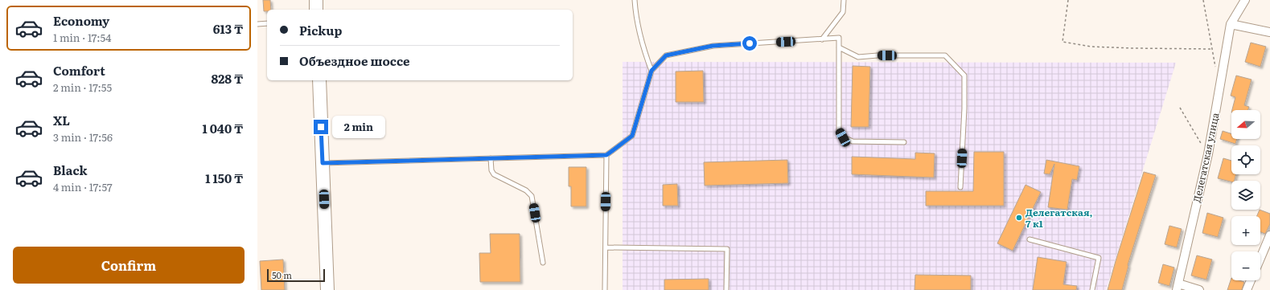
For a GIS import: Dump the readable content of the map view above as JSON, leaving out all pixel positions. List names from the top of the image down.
{
  "streets": {
    "street": ["Делегатская улица"]
  },
  "places": ["Делегатская, 7 к1"],
  "scale_bar": "50 m",
  "north": "left",
  "page": {
    "list": [
      {
        "name": "Economy",
        "note": "1 min · 17:54",
        "value": "613 ₸"
      },
      {
        "name": "Comfort",
        "note": "2 min · 17:55",
        "value": "828 ₸"
      },
      {
        "name": "XL",
        "note": "3 min · 17:56",
        "value": "1 040 ₸"
      },
      {
        "name": "Black",
        "note": "4 min · 17:57",
        "value": "1 150 ₸"
      }
    ],
    "banner": ["Pickup", "Объездное шоссе"],
    "map_buttons": ["+", "−"],
    "bubble": "2 min",
    "buttons": "Confirm",
    "scale": "50 m"
  }
}
